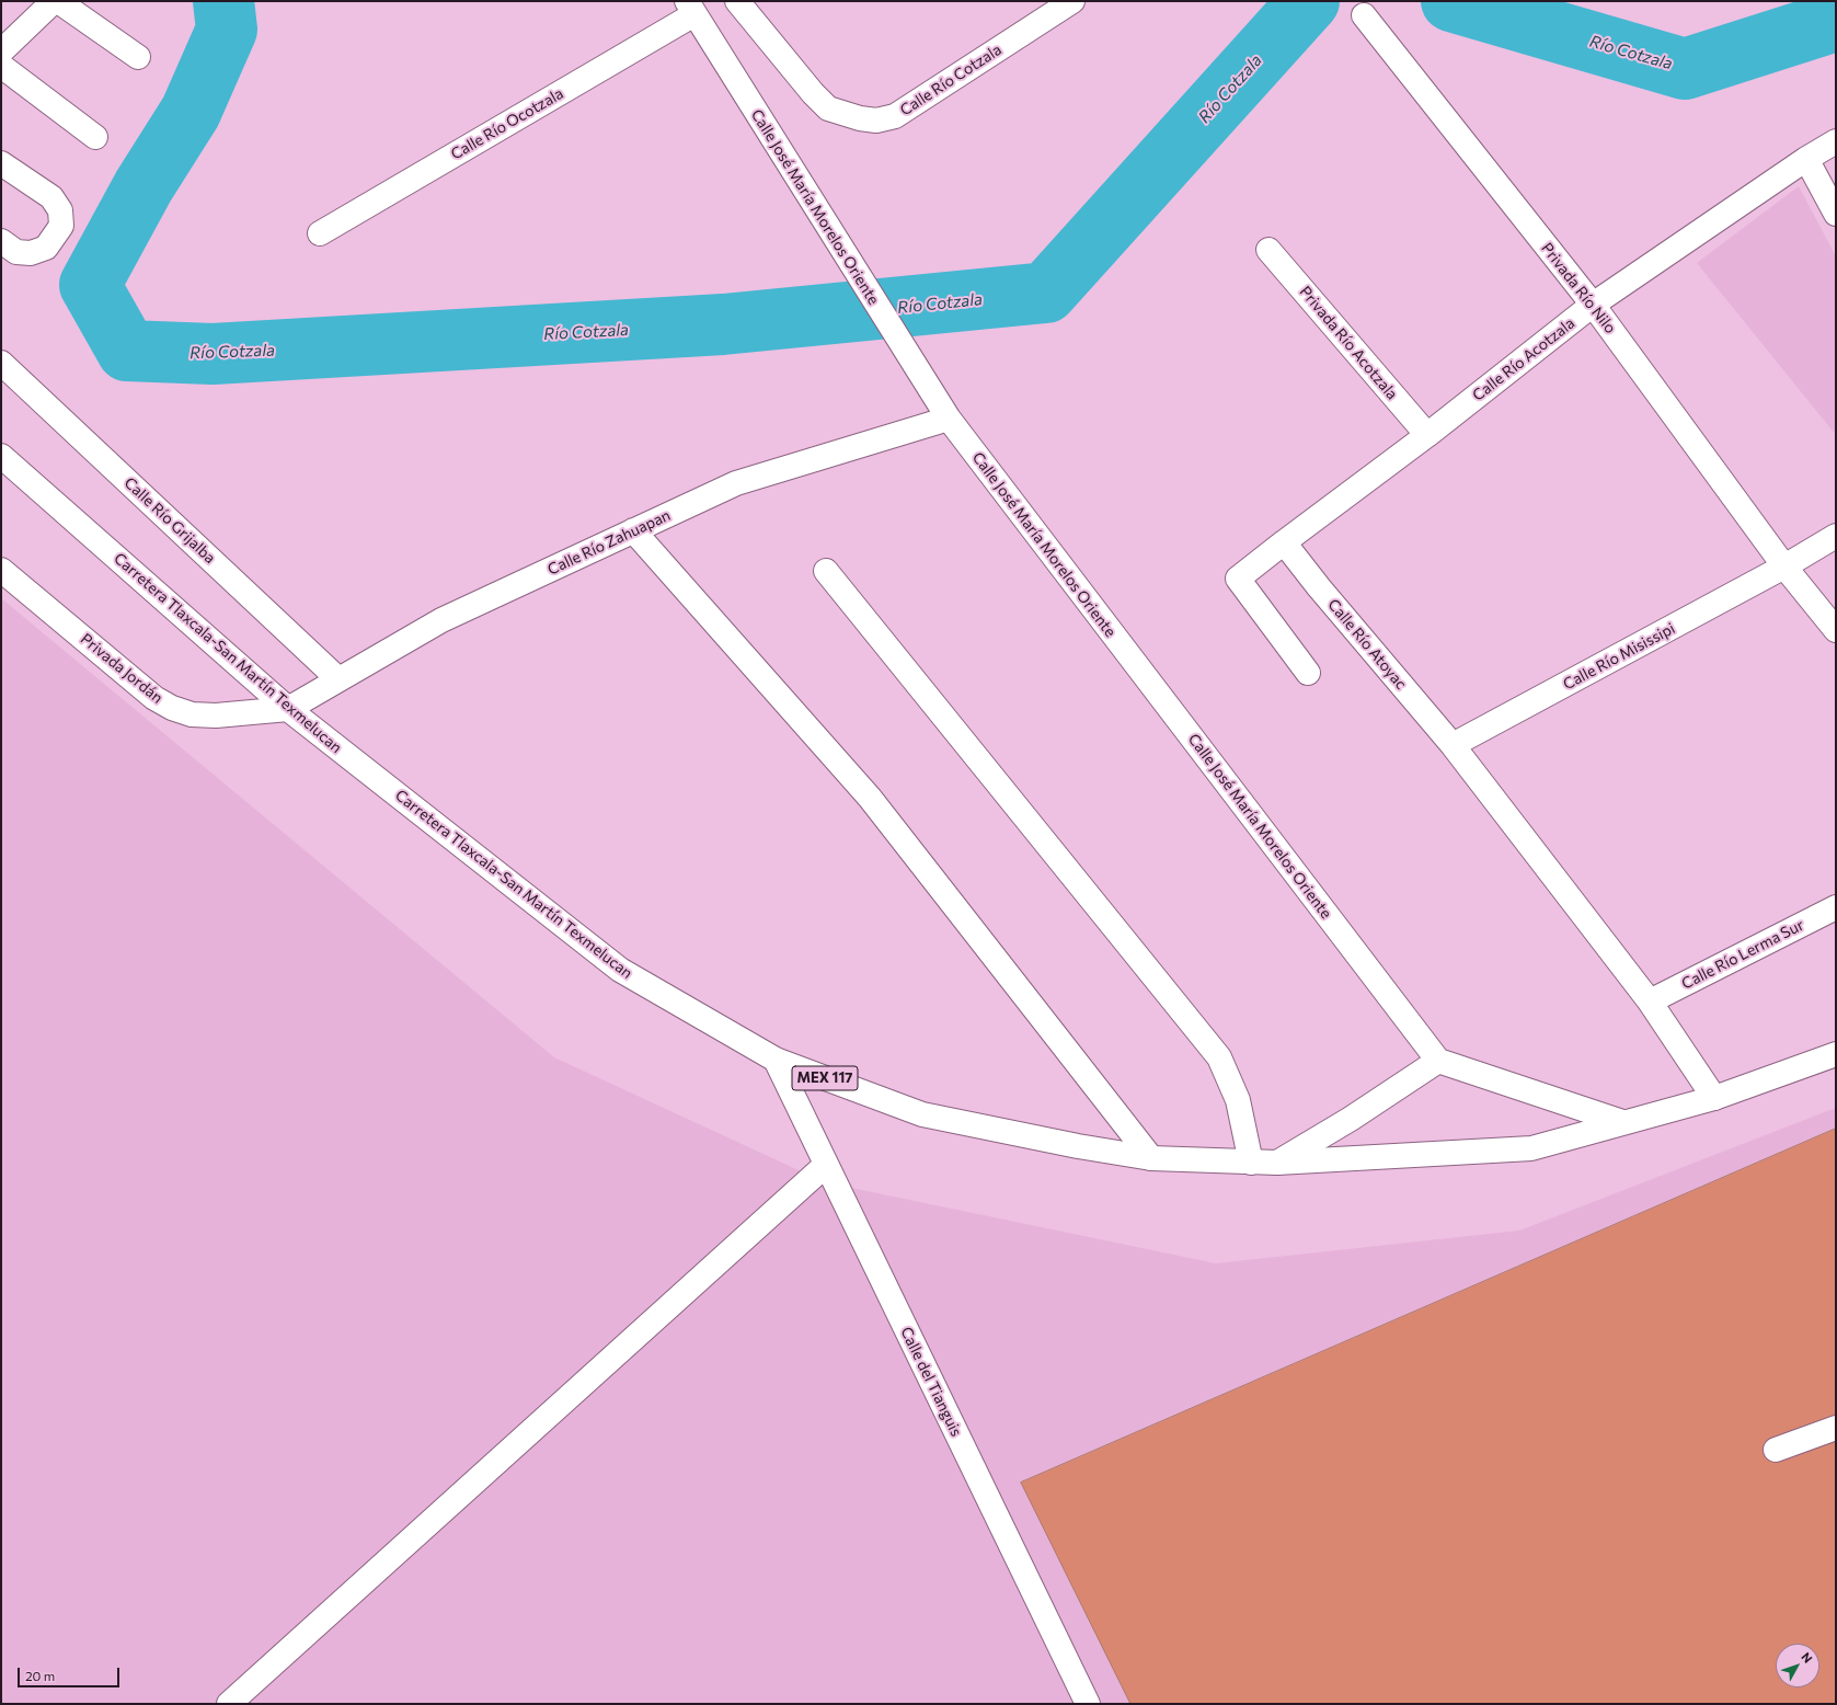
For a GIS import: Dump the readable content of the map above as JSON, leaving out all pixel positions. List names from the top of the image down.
{
  "streets": {
    "street": [
      "Calle Río Cotzala",
      "Calle Río Ocotzala",
      "Calle José María Morelos Oriente",
      "Privada Río Nilo",
      "Privada Río Acotzala",
      "Calle Río Acotzala",
      "Calle Río Grijalba",
      "Calle Río Zahuapan",
      "Calle Río Atoyac",
      "Carretera Tlaxcala-San Martín Texmelucan",
      "Calle Río Misissipi",
      "Privada Jordán",
      "Calle Río Lerma Sur",
      "MEX 117",
      "Calle del Tianguis"
    ]
  },
  "crossings": [
    ["Calle Río Ocotzala", "Calle José María Morelos Oriente"],
    ["Calle José María Morelos Oriente", "Calle Río Zahuapan"],
    ["Privada Río Nilo", "Calle Río Acotzala"],
    ["Privada Río Nilo", "Calle Río Misissipi"],
    ["Privada Río Acotzala", "Calle Río Acotzala"],
    ["Calle Río Acotzala", "Calle Río Atoyac"],
    ["Calle Río Grijalba", "Calle Río Zahuapan"],
    ["Calle Río Zahuapan", "Carretera Tlaxcala-San Martín Texmelucan"],
    ["Calle Río Zahuapan", "Privada Jordán"],
    ["Calle Río Atoyac", "Calle Río Misissipi"],
    ["Calle Río Atoyac", "Calle Río Lerma Sur"],
    ["Carretera Tlaxcala-San Martín Texmelucan", "Privada Jordán"],
    ["Carretera Tlaxcala-San Martín Texmelucan", "Calle del Tianguis"]
  ],
  "water": ["Río Cotzala"],
  "scale_bar": "20 m",
  "north": "top right"
}
